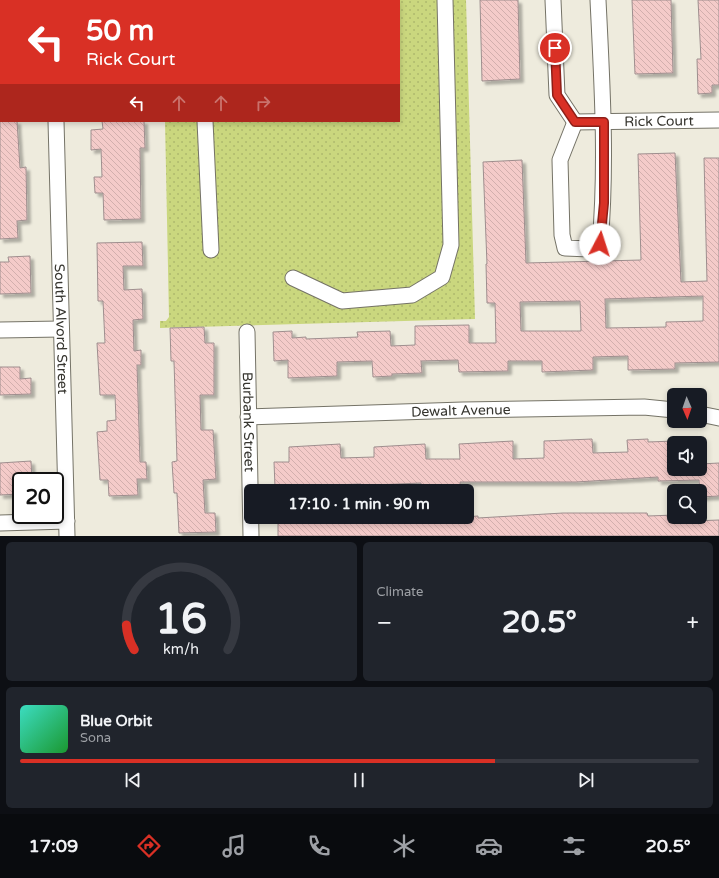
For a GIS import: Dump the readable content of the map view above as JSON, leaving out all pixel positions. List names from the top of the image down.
{
  "streets": {
    "street": [
      "Rick Court",
      "South Alvord Street",
      "Dewalt Avenue",
      "Burbank Street"
    ]
  },
  "crossings": [
    ["Dewalt Avenue", "Burbank Street"]
  ],
  "north": "bottom",
  "page": {
    "turn": ["50 m", "Rick Court"],
    "limit": "20",
    "trip": "17:10 · 1 min · 90 m",
    "tile": "Climate",
    "heat": ["−", "20.5°", "+"],
    "song": ["Blue Orbit", "Sona"],
    "tabs": ["17:09", "20.5°"],
    "gauge": ["16", "km/h"]
  }
}
